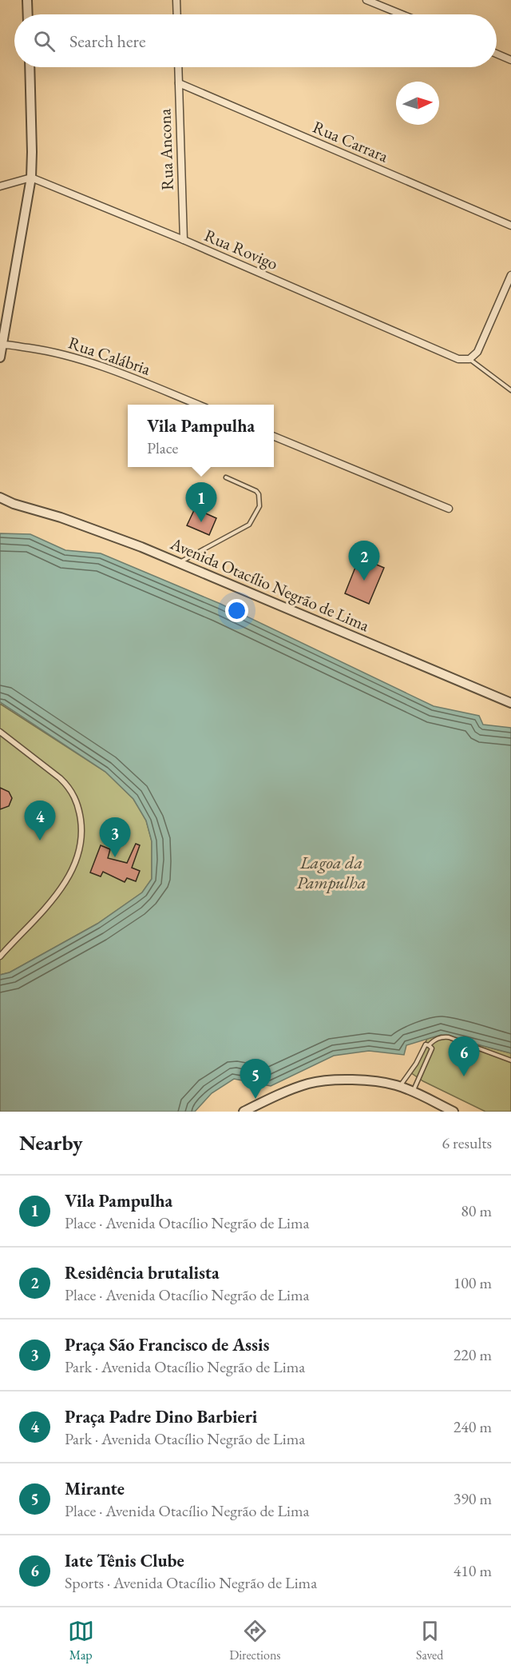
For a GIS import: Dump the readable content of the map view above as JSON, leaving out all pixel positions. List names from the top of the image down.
{
  "streets": {
    "street": [
      "Rua Carrara",
      "Rua Ancona",
      "Rua Rovigo",
      "Rua Calábria",
      "Avenida Otacílio Negrão de Lima"
    ]
  },
  "crossings": [
    ["Rua Carrara", "Rua Ancona"],
    ["Rua Ancona", "Rua Rovigo"]
  ],
  "water": ["Lagoa da Pampulha"],
  "north": "right",
  "page": {
    "search": "Search here",
    "popup": ["Vila Pampulha", "Place"],
    "pins": [
      "1",
      "2",
      "4",
      "3",
      "6",
      "5"
    ],
    "heading": ["Nearby", "6 results"],
    "list": [
      {
        "mark": "1",
        "name": "Vila Pampulha",
        "note": "Place · Avenida Otacílio Negrão de Lima",
        "value": "80 m"
      },
      {
        "mark": "2",
        "name": "Residência brutalista",
        "note": "Place · Avenida Otacílio Negrão de Lima",
        "value": "100 m"
      },
      {
        "mark": "3",
        "name": "Praça São Francisco de Assis",
        "note": "Park · Avenida Otacílio Negrão de Lima",
        "value": "220 m"
      },
      {
        "mark": "4",
        "name": "Praça Padre Dino Barbieri",
        "note": "Park · Avenida Otacílio Negrão de Lima",
        "value": "240 m"
      },
      {
        "mark": "5",
        "name": "Mirante",
        "note": "Place · Avenida Otacílio Negrão de Lima",
        "value": "390 m"
      },
      {
        "mark": "6",
        "name": "Iate Tênis Clube",
        "note": "Sports · Avenida Otacílio Negrão de Lima",
        "value": "410 m"
      }
    ],
    "nav": ["Map", "Directions", "Saved"]
  }
}
